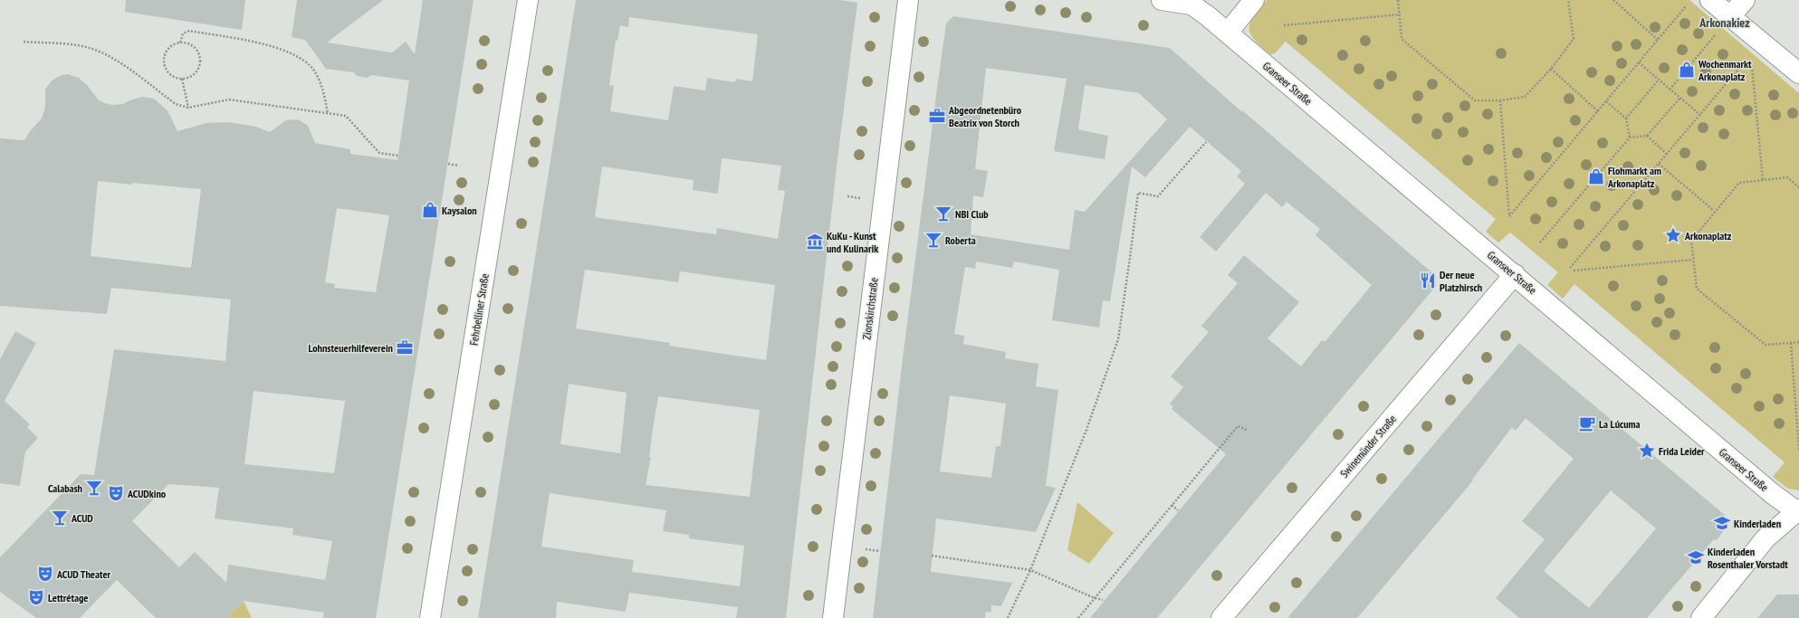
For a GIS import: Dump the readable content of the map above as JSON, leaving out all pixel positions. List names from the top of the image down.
{
  "streets": {
    "street": [
      "Granseer Straße",
      "Zionskirchstraße",
      "Fehrbelliner Straße",
      "Swinemünder Straße"
    ]
  },
  "crossings": [
    ["Granseer Straße", "Swinemünder Straße"]
  ],
  "districts": ["Arkonakiez"],
  "places": {
    "shop": ["Wochenmarkt Arkonaplatz", "Flohmarkt am Arkonaplatz", "Kaysalon"],
    "office": ["Abgeordnetenbüro Beatrix von Storch", "Lohnsteuerhilfeverein"],
    "bar": [
      "NBI Club",
      "Roberta",
      "Calabash",
      "ACUD"
    ],
    "place": ["Arkonaplatz", "Frida Leider"],
    "museum": ["KuKu - Kunst und Kulinarik"],
    "restaurant": ["Der neue Platzhirsch"],
    "cafe": ["La Lúcuma"],
    "theatre": ["ACUDkino", "ACUD Theater", "Lettrétage"],
    "school or university": ["Kinderladen", "Kinderladen Rosenthaler Vorstadt"]
  }
}
